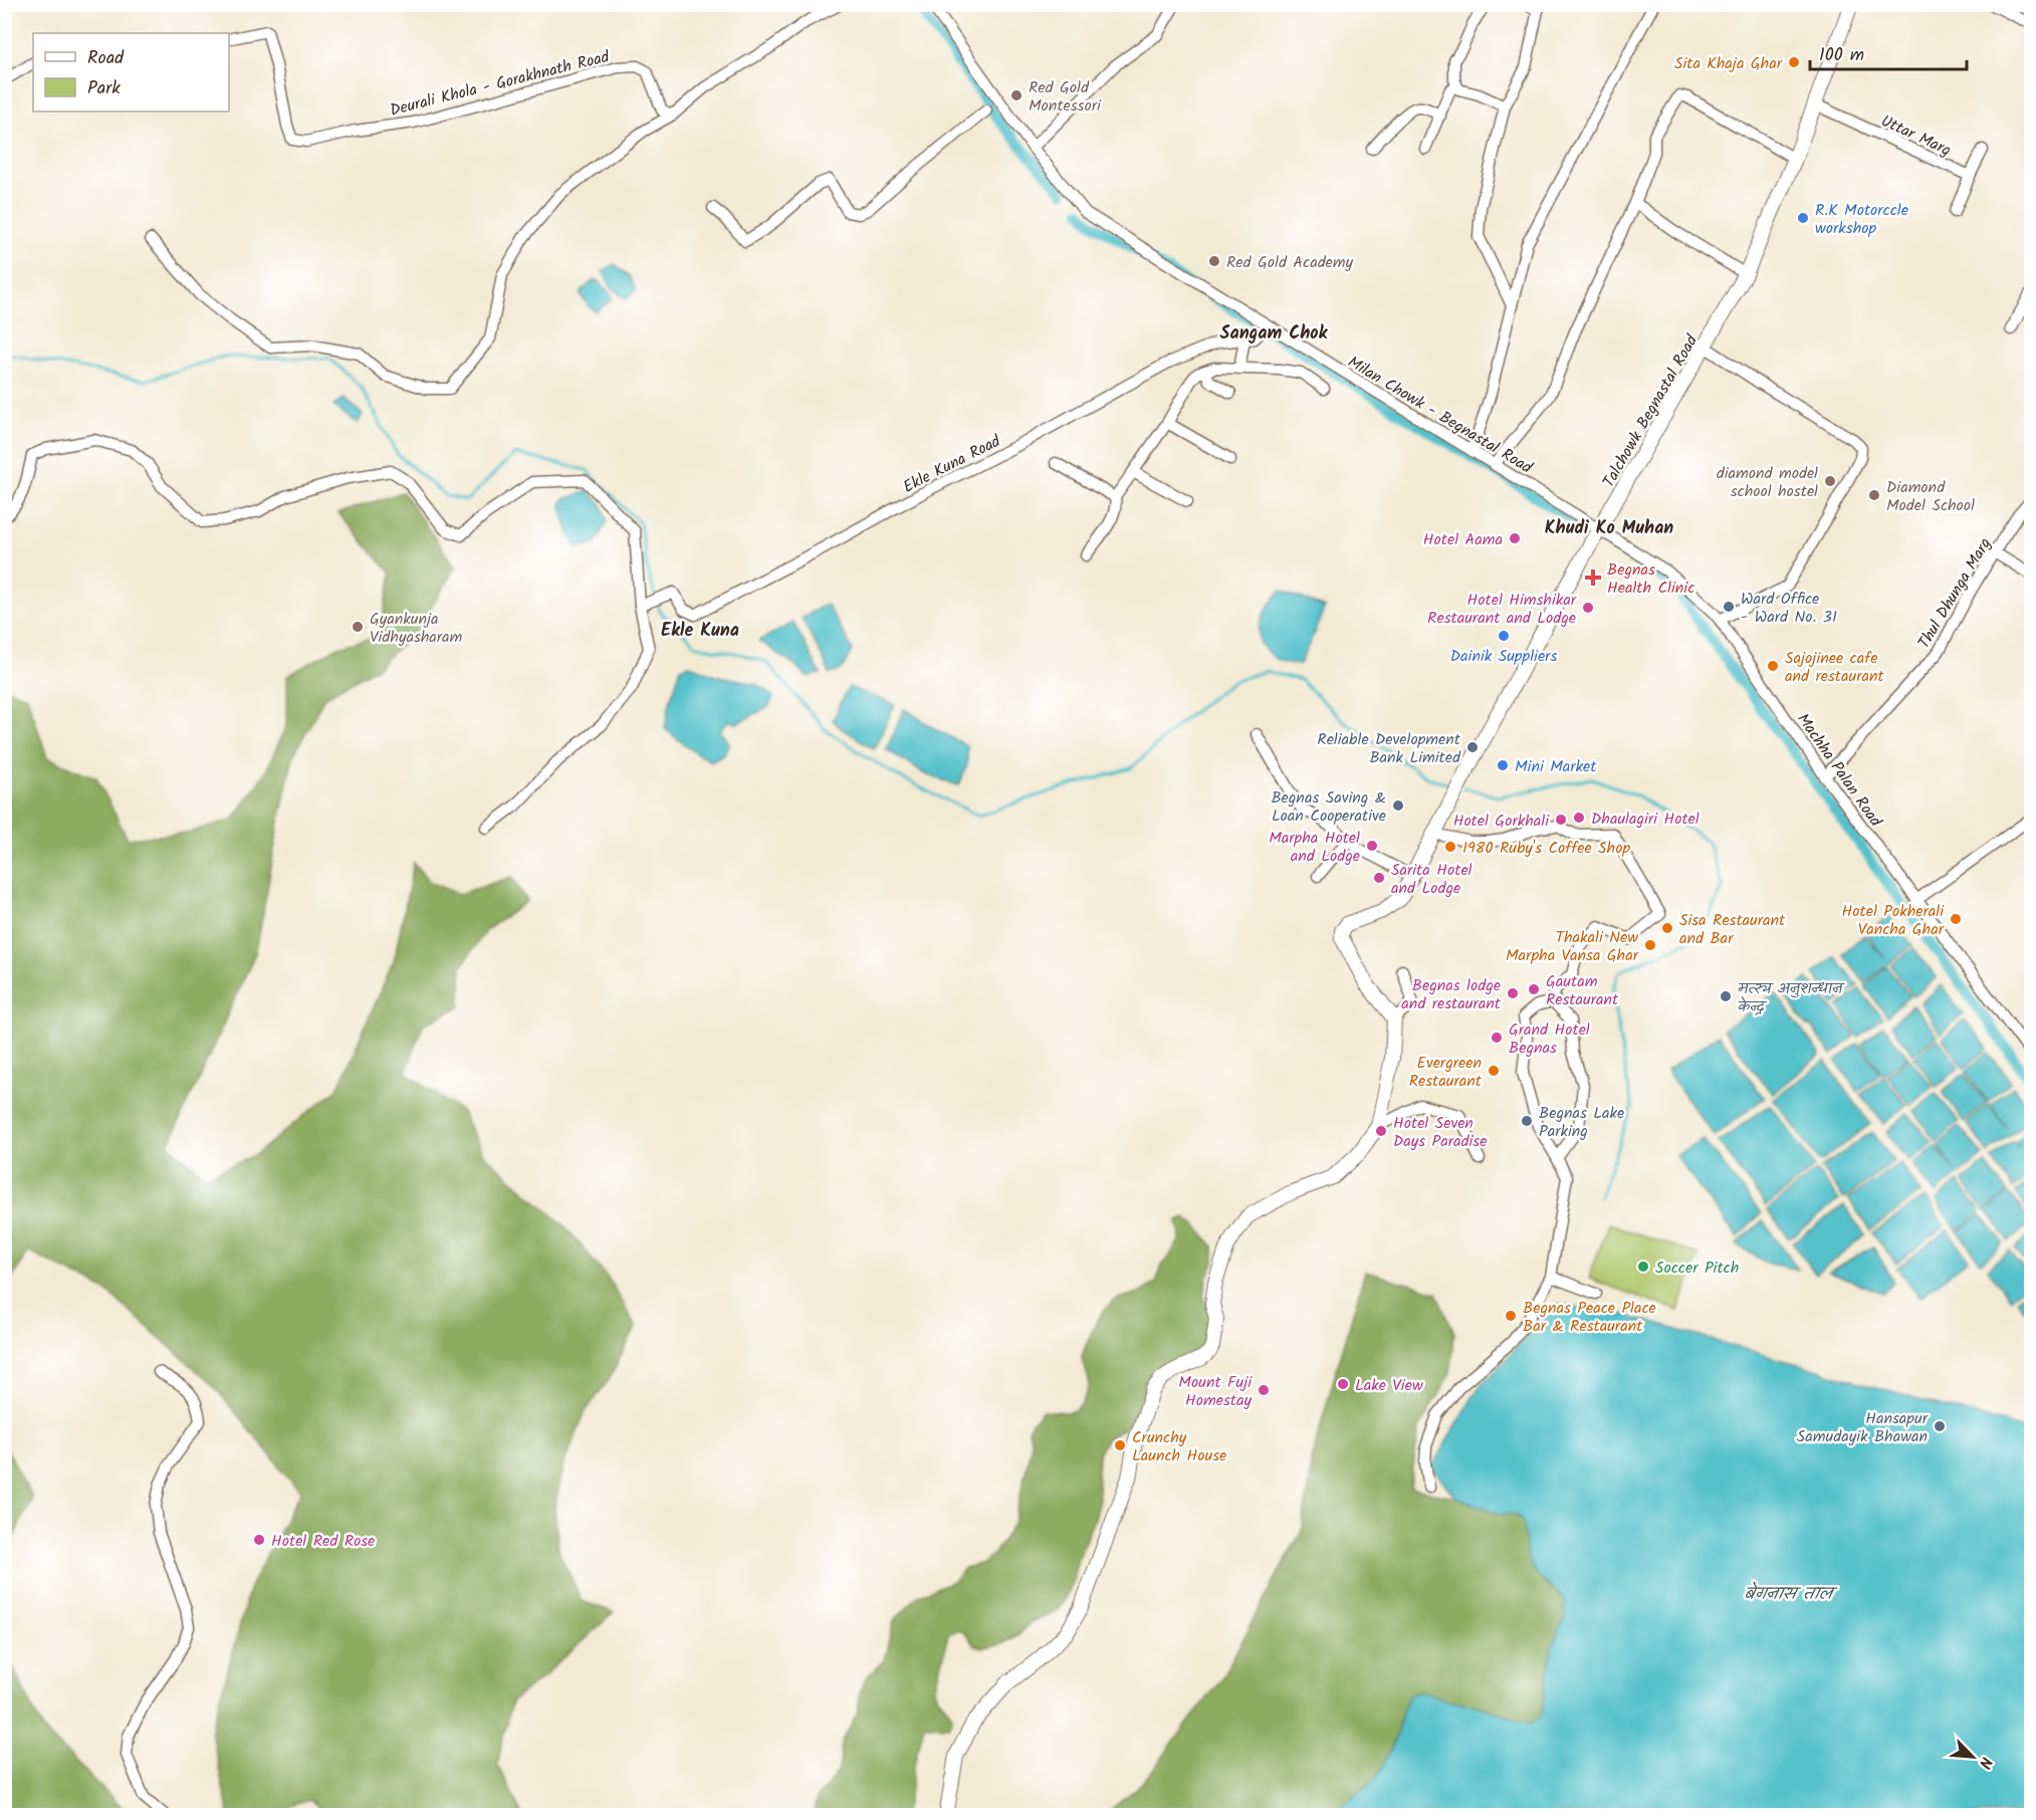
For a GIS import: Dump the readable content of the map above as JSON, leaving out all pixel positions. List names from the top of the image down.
{
  "streets": {
    "main road": ["Talchowk Begnastal Road"],
    "street": [
      "Deurali Khola - Gorakhnath Road",
      "Uttar Marg",
      "Milan Chowk - Begnastal Road",
      "Ekle Kuna Road",
      "Thul Dhunga Marg",
      "Machha Palan Road"
    ]
  },
  "crossings": [
    ["Uttar Marg", "Talchowk Begnastal Road"],
    ["Talchowk Begnastal Road", "Milan Chowk - Begnastal Road"],
    ["Talchowk Begnastal Road", "Machha Palan Road"],
    ["Milan Chowk - Begnastal Road", "Machha Palan Road"],
    ["Thul Dhunga Marg", "Machha Palan Road"]
  ],
  "districts": ["Sangam Chok", "Khudi Ko Muhan", "Ekle Kuna"],
  "water": ["बेगनास ताल"],
  "places": {
    "other": [
      "Sita Khaja Ghar",
      "Red Gold Montessori",
      "R.K Motorccle workshop",
      "Red Gold Academy",
      "diamond model school hostel",
      "Diamond Model School",
      "Hotel Aama",
      "Ward Office - Ward No. 31",
      "Hotel Himshikar Restaurant and Lodge",
      "Gyankunja Vidhyasharam",
      "Dainik Suppliers",
      "Sajojinee cafe and restaurant",
      "Reliable Development Bank Limited",
      "Mini Market",
      "Begnas Saving & Loan Cooperative",
      "Dhaulagiri Hotel",
      "Hotel Gorkhali",
      "Marpha Hotel and Lodge",
      "1980 Ruby's Coffee Shop",
      "Sarita Hotel and Lodge",
      "Hotel Pokherali Vancha Ghar",
      "Sisa Restaurant and Bar",
      "Thakali New Marpha Vansa Ghar",
      "Gautam Restaurant",
      "Begnas lodge and restaurant",
      "मत्स्य अनुशन्धान केन्द्र",
      "Grand Hotel Begnas",
      "Evergreen Restaurant",
      "Begnas Lake Parking",
      "Hotel Seven Days Paradise",
      "Soccer Pitch",
      "Begnas Peace Place Bar & Restaurant",
      "Lake View",
      "Mount Fuji Homestay",
      "Hansapur Samudayik Bhawan",
      "Crunchy Launch House",
      "Hotel Red Rose"
    ],
    "health": ["Begnas Health Clinic"]
  },
  "legend": ["Road", "Park"],
  "scale_bar": "100 m",
  "north": "bottom right"
}
